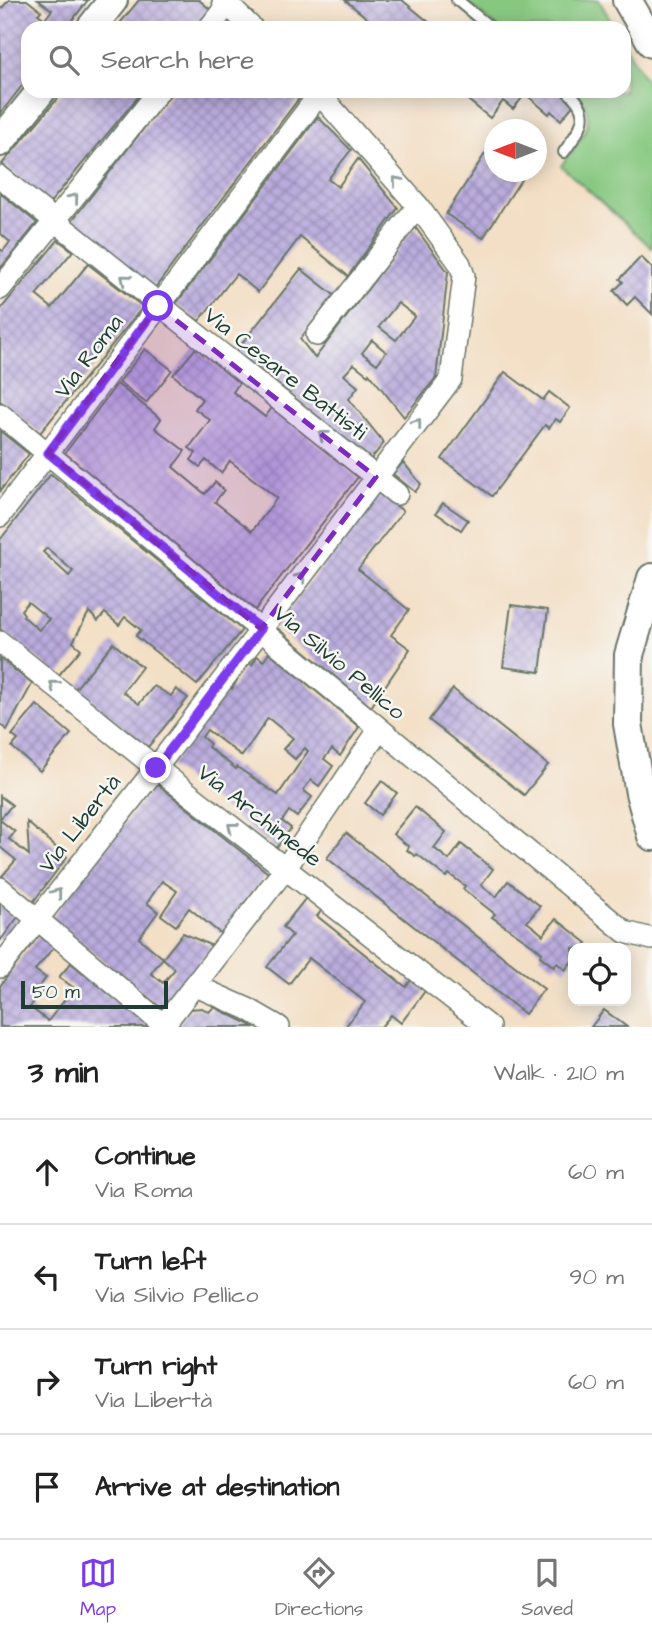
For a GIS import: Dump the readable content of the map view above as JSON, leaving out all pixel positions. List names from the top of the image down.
{
  "streets": {
    "street": [
      "Via Roma",
      "Via Cesare Battisti",
      "Via Silvio Pellico",
      "Via Archimede",
      "Via Libertà"
    ]
  },
  "crossings": [
    ["Via Roma", "Via Cesare Battisti"],
    ["Via Roma", "Via Silvio Pellico"],
    ["Via Cesare Battisti", "Via Libertà"],
    ["Via Silvio Pellico", "Via Libertà"],
    ["Via Archimede", "Via Libertà"]
  ],
  "one_way": ["Via Cesare Battisti", "Via Archimede"],
  "scale_bar": "50 m",
  "north": "left",
  "page": {
    "search": "Search here",
    "scale": "50 m",
    "heading": ["3 min", "Walk · 210 m"],
    "list": [
      ["Continue", "Via Roma", "60 m"],
      ["Turn left", "Via Silvio Pellico", "90 m"],
      ["Turn right", "Via Libertà", "60 m"],
      "Arrive at destination"
    ],
    "nav": ["Map", "Directions", "Saved"]
  }
}
